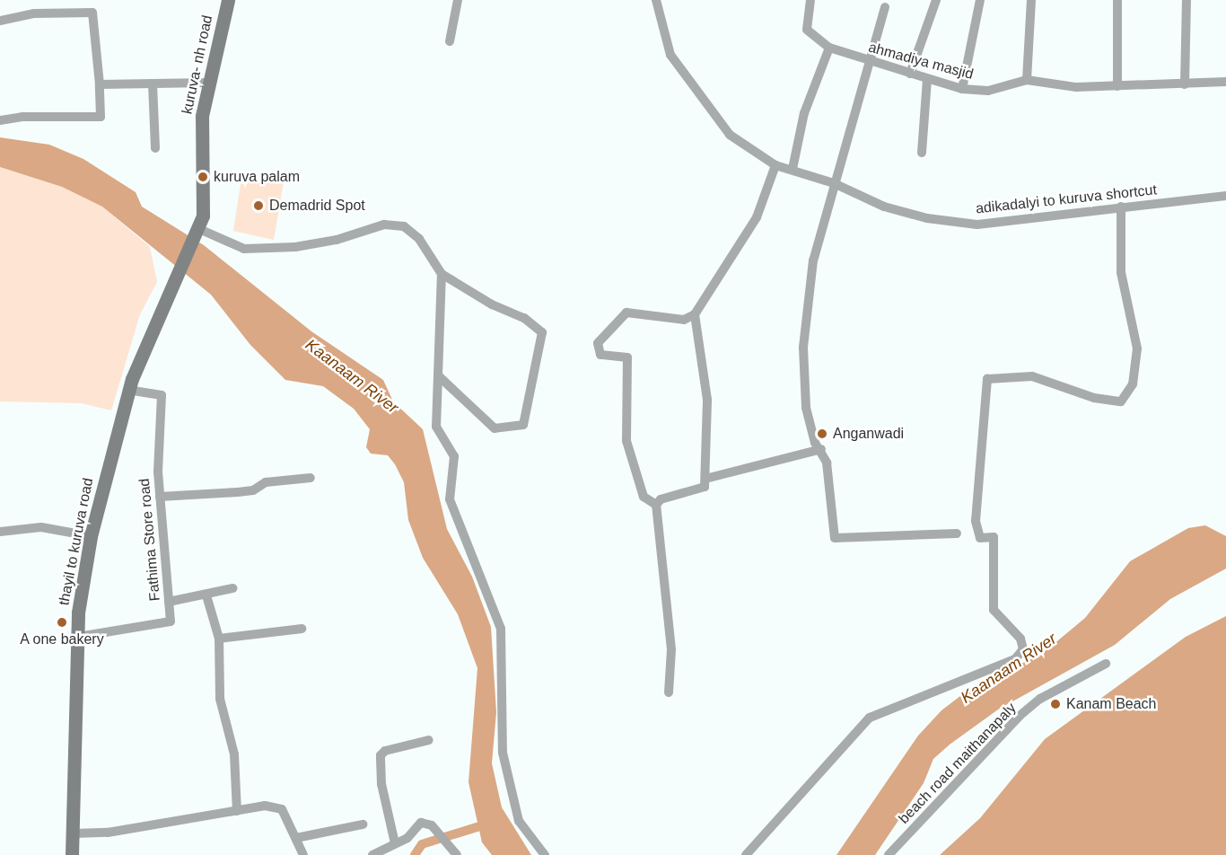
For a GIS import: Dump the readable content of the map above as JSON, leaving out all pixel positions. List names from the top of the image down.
{
  "streets": {
    "main road": ["kuruva- nh road", "thayil to kuruva road"],
    "street": [
      "ahmadiya masjid",
      "adikadalyi to kuruva shortcut",
      "Fathima Store road",
      "beach road maithanapaly"
    ]
  },
  "crossings": [
    ["kuruva- nh road", "thayil to kuruva road"],
    ["Fathima Store road", "thayil to kuruva road"]
  ],
  "water": ["Kaanaam River"],
  "places": [
    "kuruva palam",
    "Demadrid Spot",
    "Anganwadi",
    "A one bakery",
    "Kanam Beach"
  ]
}
